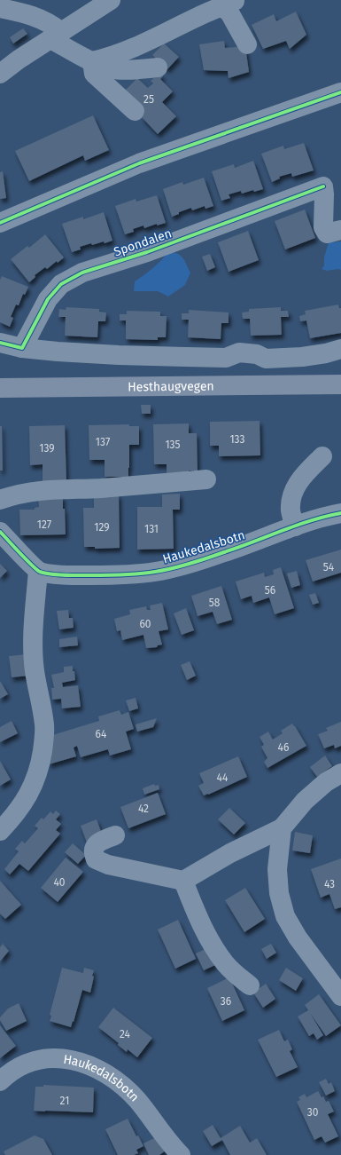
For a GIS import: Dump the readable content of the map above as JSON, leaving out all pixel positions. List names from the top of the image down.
{
  "streets": {
    "main road": ["Hesthaugvegen"],
    "street": ["Spondalen", "Haukedalsbotn"]
  },
  "house_numbers": [
    "25",
    "133",
    "137",
    "135",
    "139",
    "127",
    "129",
    "131",
    "54",
    "56",
    "58",
    "60",
    "64",
    "46",
    "44",
    "42",
    "40",
    "43",
    "36",
    "24",
    "21",
    "30"
  ]
}
